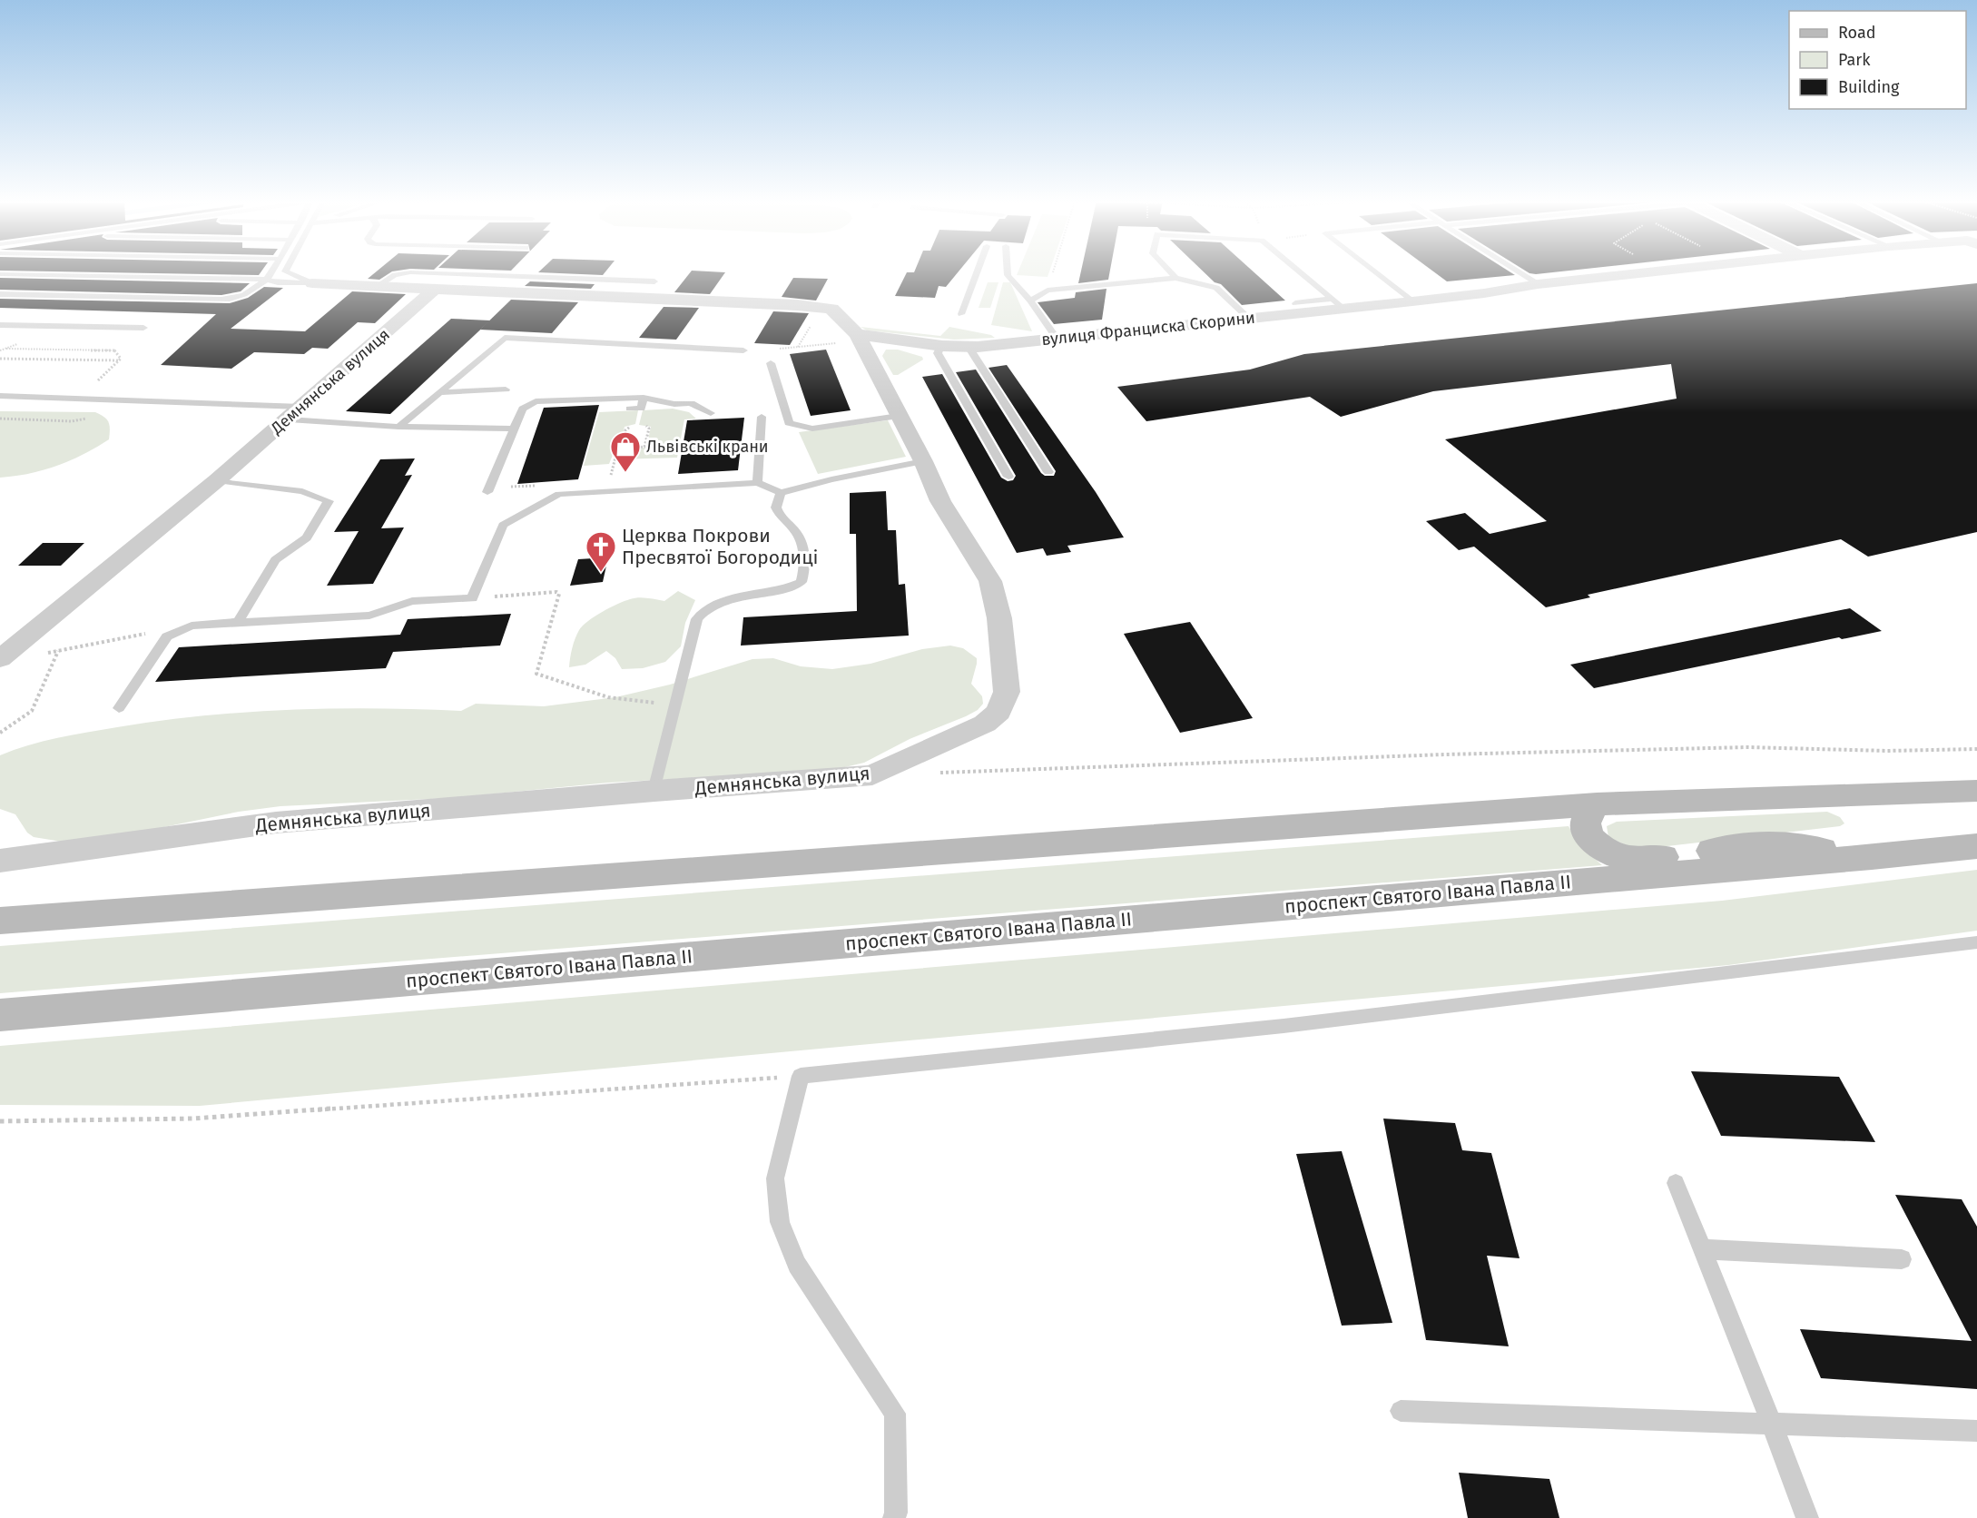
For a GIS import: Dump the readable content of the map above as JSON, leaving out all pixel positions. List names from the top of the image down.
{
  "streets": {
    "main road": ["проспект Святого Івана Павла II"],
    "street": ["вулиця Франциска Скорини", "Демнянська вулиця"]
  },
  "crossings": [
    ["вулиця Франциска Скорини", "Демнянська вулиця"]
  ],
  "places": {
    "shop": ["Львівські крани"],
    "church": ["Церква Покрови Пресвятої Богородиці"]
  },
  "legend": ["Road", "Park", "Building"]
}
